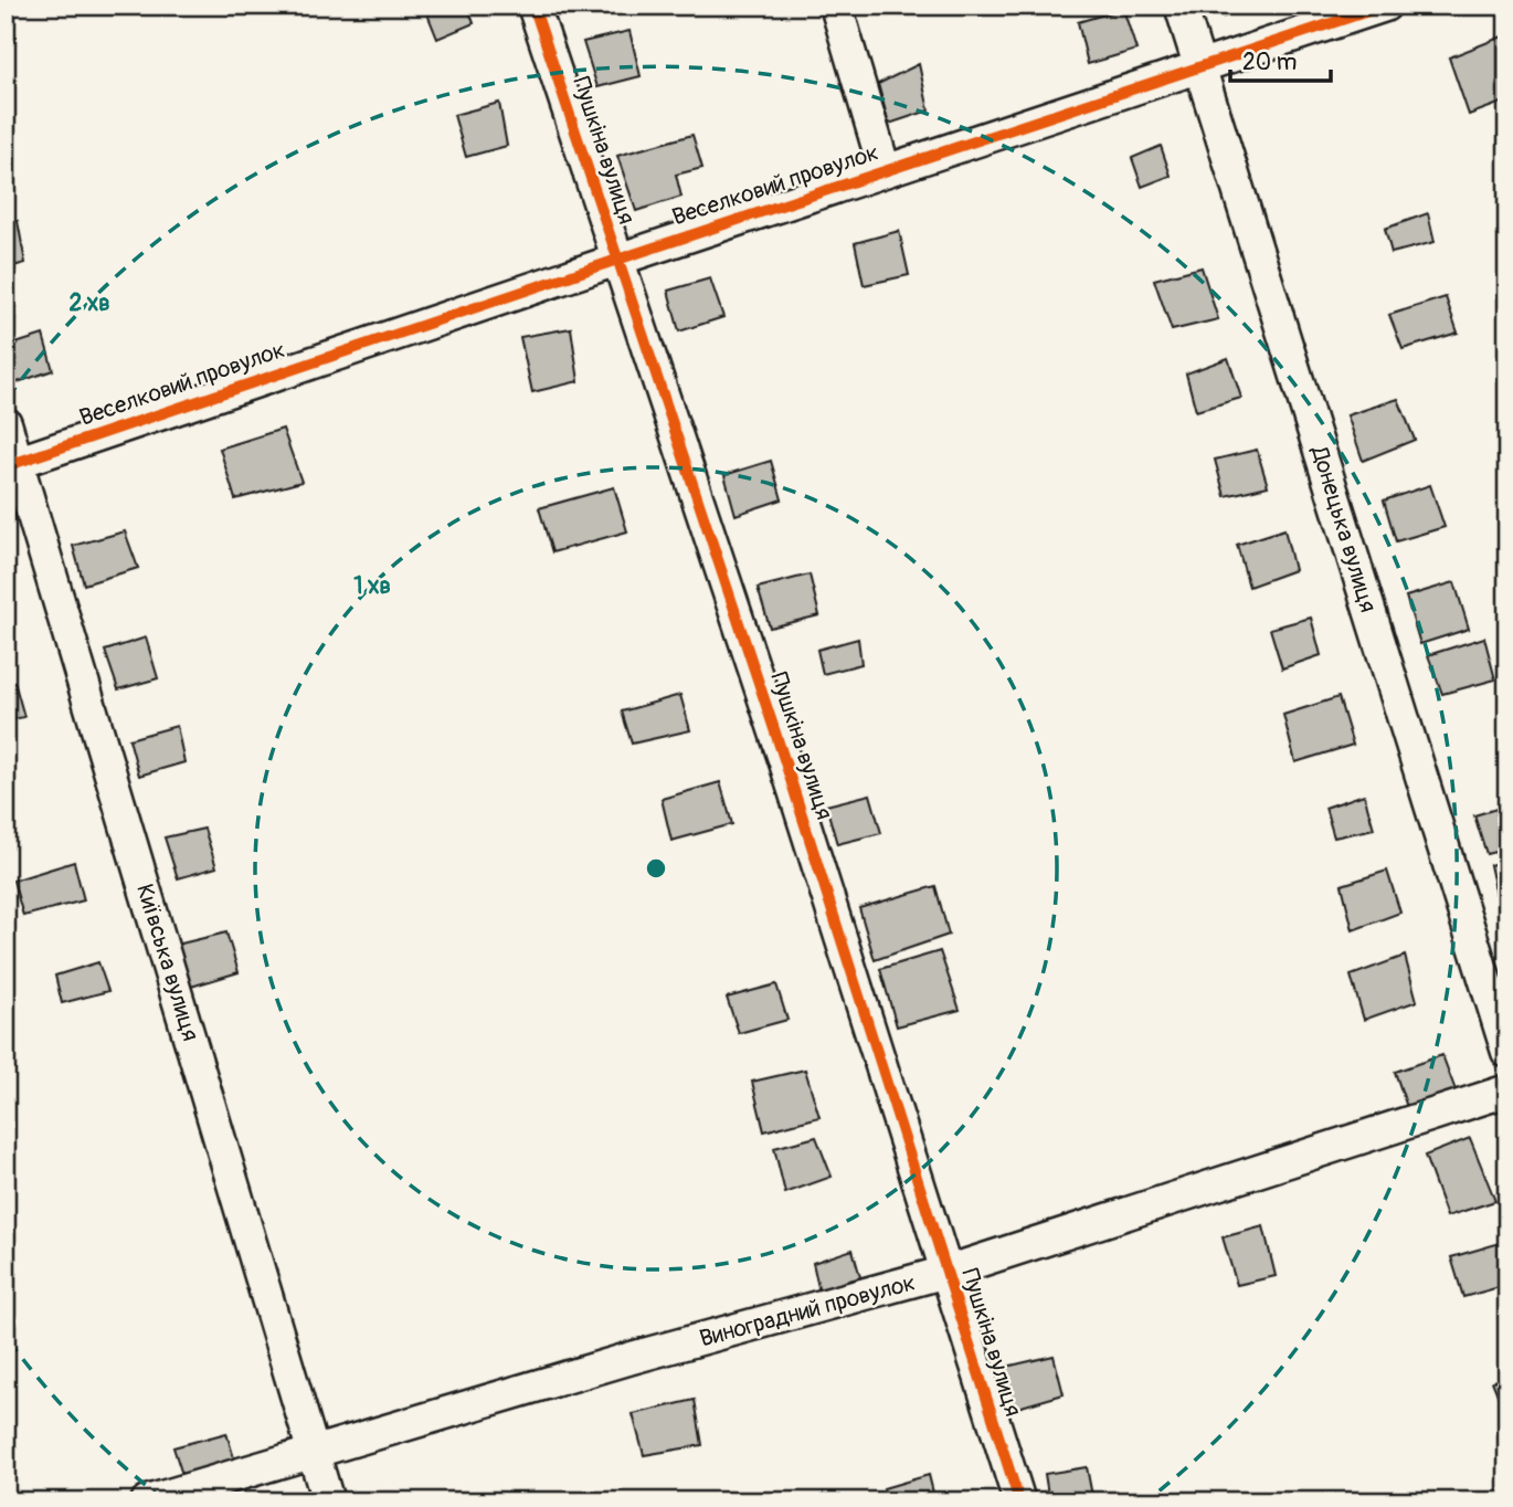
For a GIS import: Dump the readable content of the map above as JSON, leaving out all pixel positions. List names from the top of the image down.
{
  "streets": {
    "street": [
      "Пушкіна вулиця",
      "Веселковий провулок",
      "Донецька вулиця",
      "Київська вулиця",
      "Виноградний провулок"
    ]
  },
  "crossings": [
    ["Пушкіна вулиця", "Веселковий провулок"],
    ["Пушкіна вулиця", "Виноградний провулок"],
    ["Веселковий провулок", "Донецька вулиця"],
    ["Веселковий провулок", "Київська вулиця"],
    ["Київська вулиця", "Виноградний провулок"]
  ],
  "scale_bar": "20 m",
  "rings": ["2 хв", "1 хв"]
}
